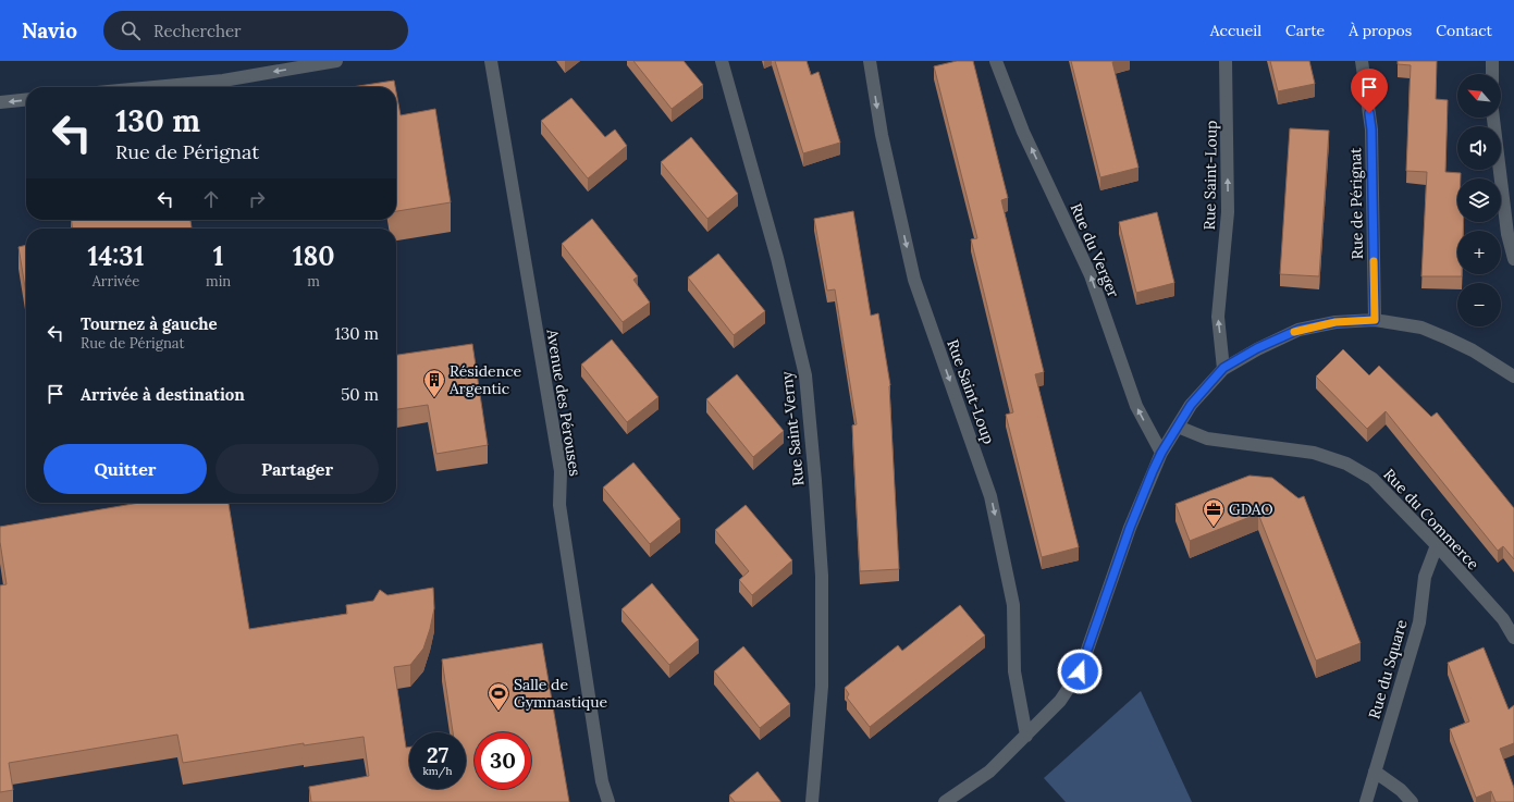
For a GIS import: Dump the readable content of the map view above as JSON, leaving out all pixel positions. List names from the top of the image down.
{
  "streets": {
    "street": [
      "Rue Saint-Loup",
      "Rue de Pérignat",
      "Rue du Verger",
      "Avenue des Pérouses",
      "Rue Saint-Verny",
      "Rue du Commerce",
      "Rue du Square"
    ]
  },
  "crossings": [
    ["Rue du Commerce", "Rue du Square"]
  ],
  "one_way": ["Rue du Verger"],
  "places": {
    "building": ["Résidence Argentic"],
    "office": ["GDAO"],
    "sports": ["Salle de Gymnastique"]
  },
  "north": "top left",
  "page": {
    "header": "Navio",
    "search": "Rechercher",
    "nav": [
      "Accueil",
      "Carte",
      "À propos",
      "Contact"
    ],
    "map_buttons": ["+", "−"],
    "turn": ["130 m", "Rue de Pérignat"],
    "eta": [
      "14:31",
      "Arrivée",
      "1",
      "min",
      "180",
      "m"
    ],
    "list": [
      {
        "name": "Tournez à gauche",
        "note": "Rue de Pérignat",
        "value": "130 m"
      },
      {
        "name": "Arrivée à destination",
        "value": "50 m"
      }
    ],
    "buttons": ["Quitter", "Partager"],
    "speed": "27 km/h",
    "limit": "30"
  }
}
